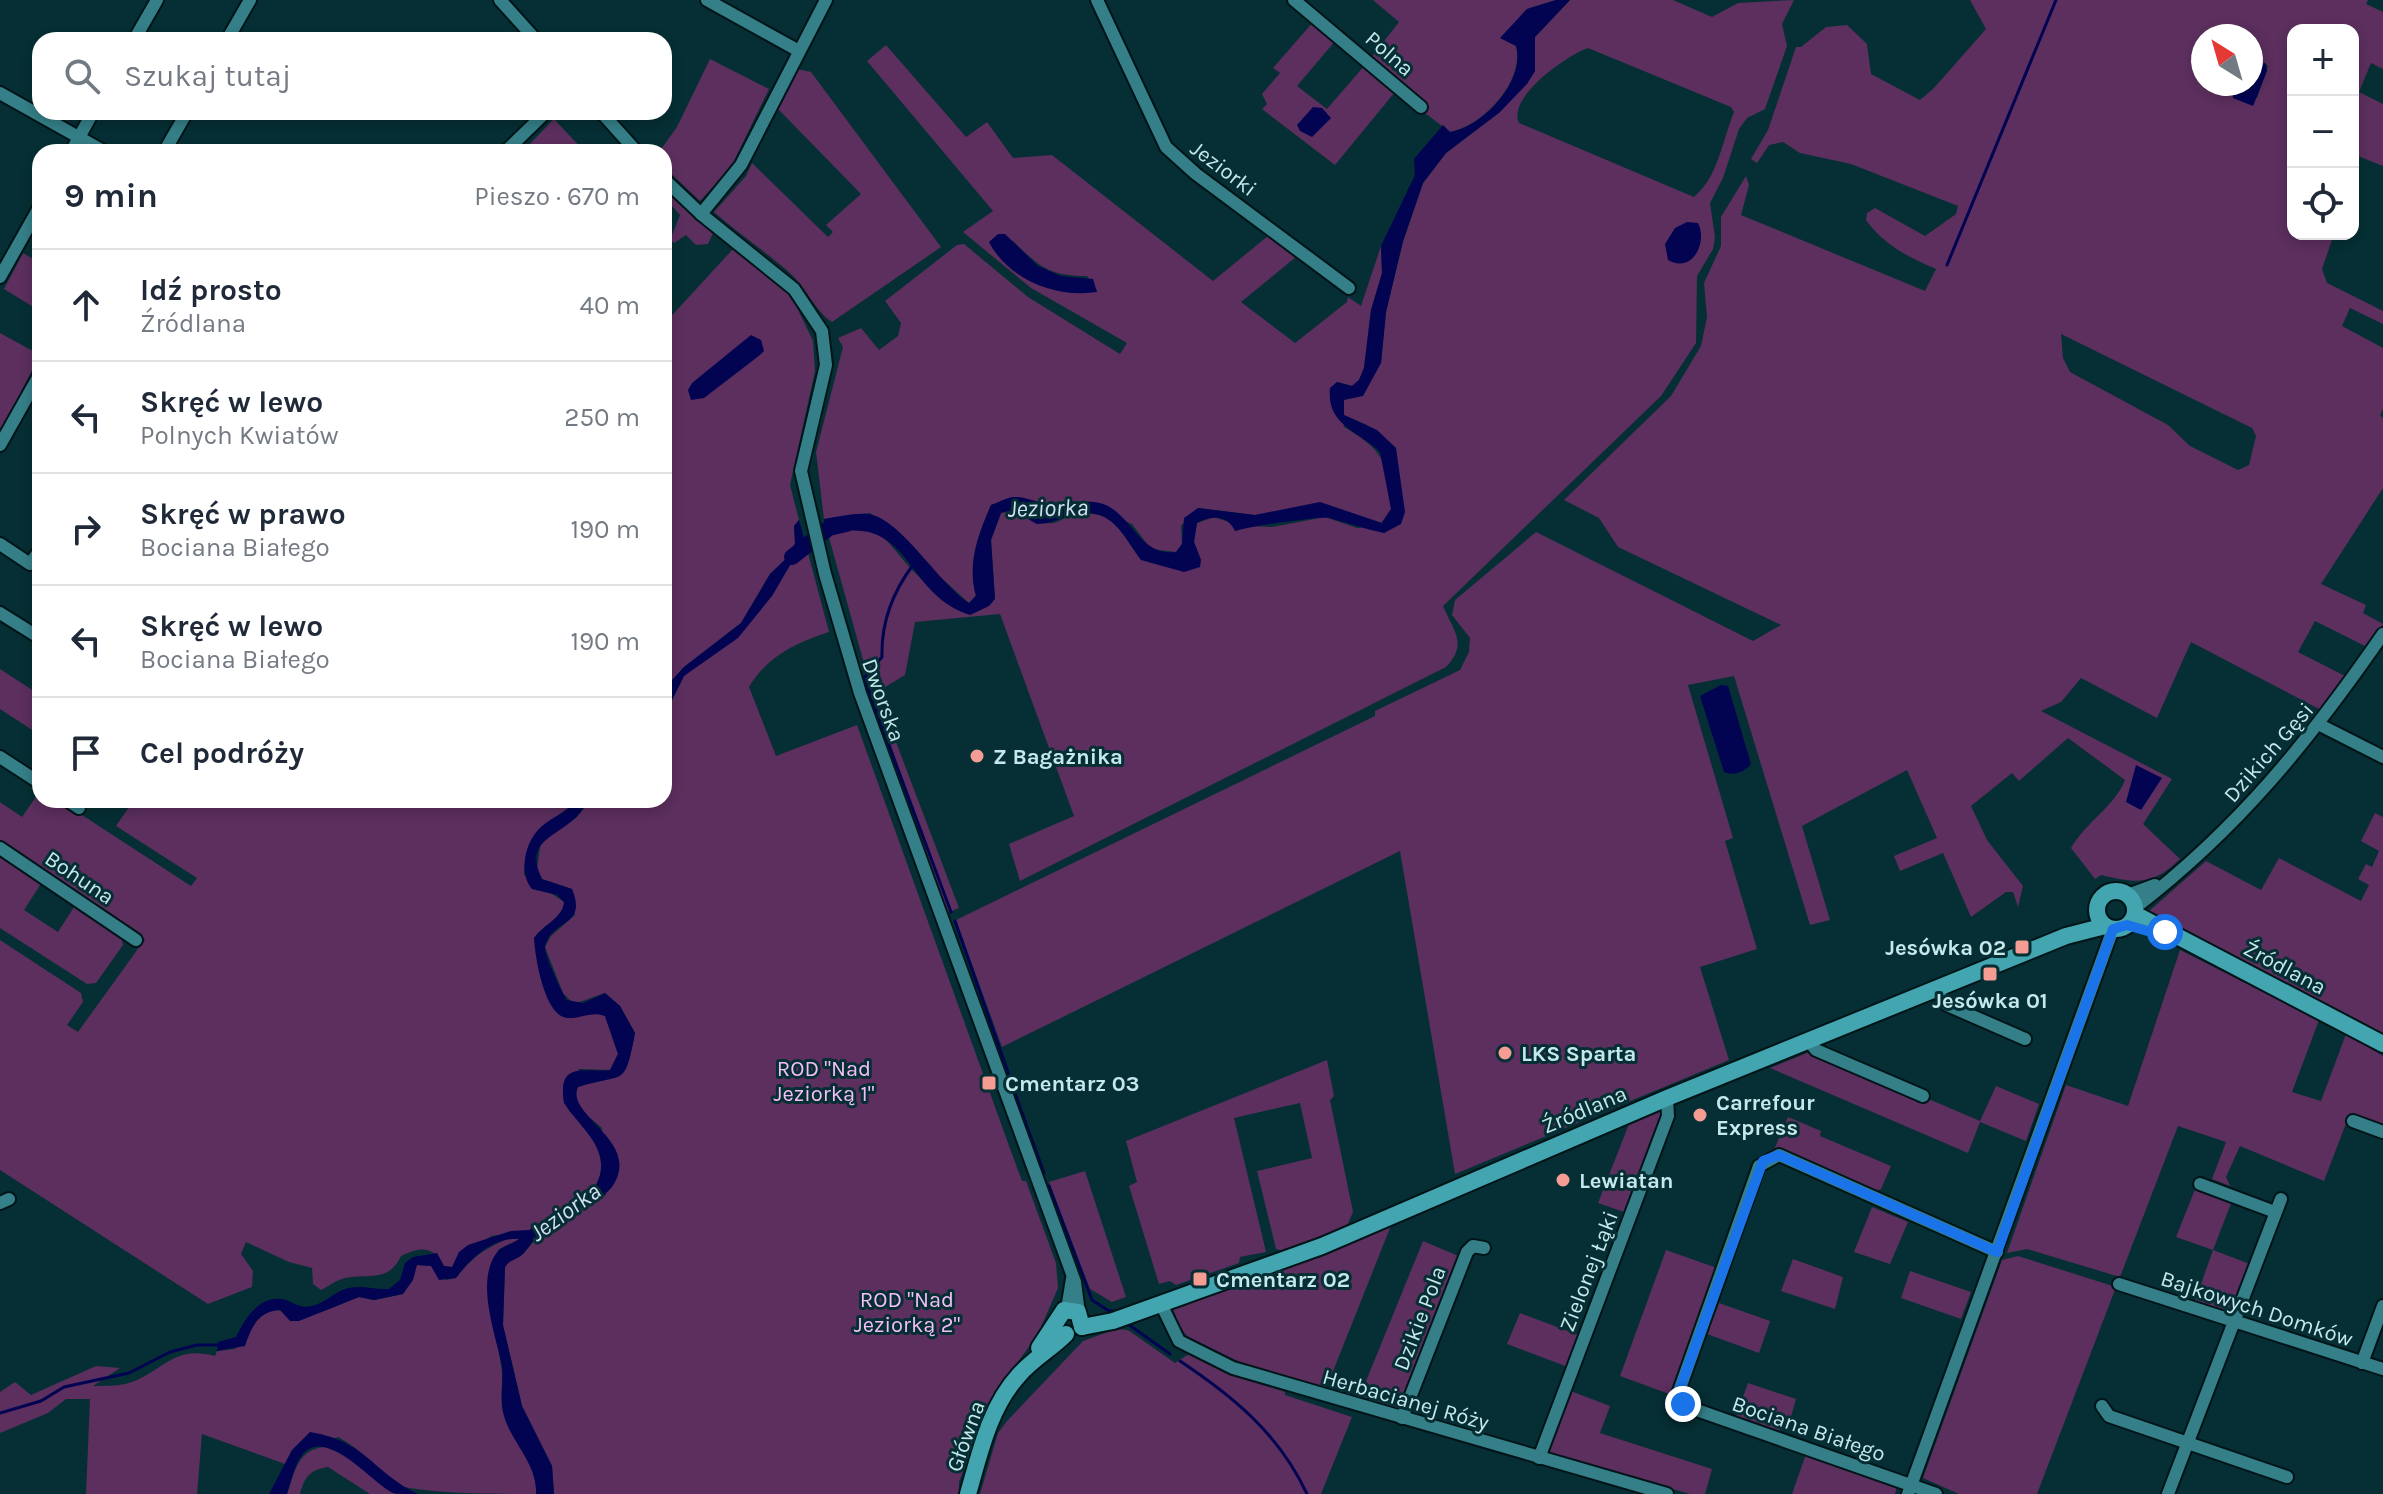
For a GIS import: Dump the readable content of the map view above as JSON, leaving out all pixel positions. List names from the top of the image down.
{
  "streets": {
    "main road": ["Źródlana", "Główna"],
    "street": [
      "Polna",
      "Jeziorki",
      "Dworska",
      "Dzikich Gęsi",
      "Bohuna",
      "Zielonej Łąki",
      "Bajkowych Domków",
      "Dzikie Pola",
      "Herbacianej Róży",
      "Bociana Białego"
    ]
  },
  "crossings": [
    ["Dworska", "Źródlana"],
    ["Dzikich Gęsi", "Źródlana"],
    ["Źródlana", "Zielonej Łąki"],
    ["Źródlana", "Herbacianej Róży"],
    ["Źródlana", "Główna"],
    ["Zielonej Łąki", "Herbacianej Róży"],
    ["Dzikie Pola", "Herbacianej Róży"]
  ],
  "water": ["Jeziorka"],
  "parks": ["ROD \"Nad Jeziorką 1\"", "ROD \"Nad Jeziorką 2\""],
  "places": {
    "other": [
      "Z Bagażnika",
      "LKS Sparta",
      "Carrefour Express",
      "Lewiatan"
    ],
    "transit": [
      "Jesówka 02",
      "Jesówka 01",
      "Cmentarz 03",
      "Cmentarz 02"
    ]
  },
  "north": "top left",
  "page": {
    "map_buttons": ["+", "−"],
    "search": "Szukaj tutaj",
    "heading": ["9 min", "Pieszo · 670 m"],
    "list": [
      ["Idź prosto", "Źródlana", "40 m"],
      ["Skręć w lewo", "Polnych Kwiatów", "250 m"],
      ["Skręć w prawo", "Bociana Białego", "190 m"],
      ["Skręć w lewo", "Bociana Białego", "190 m"],
      "Cel podróży"
    ]
  }
}
